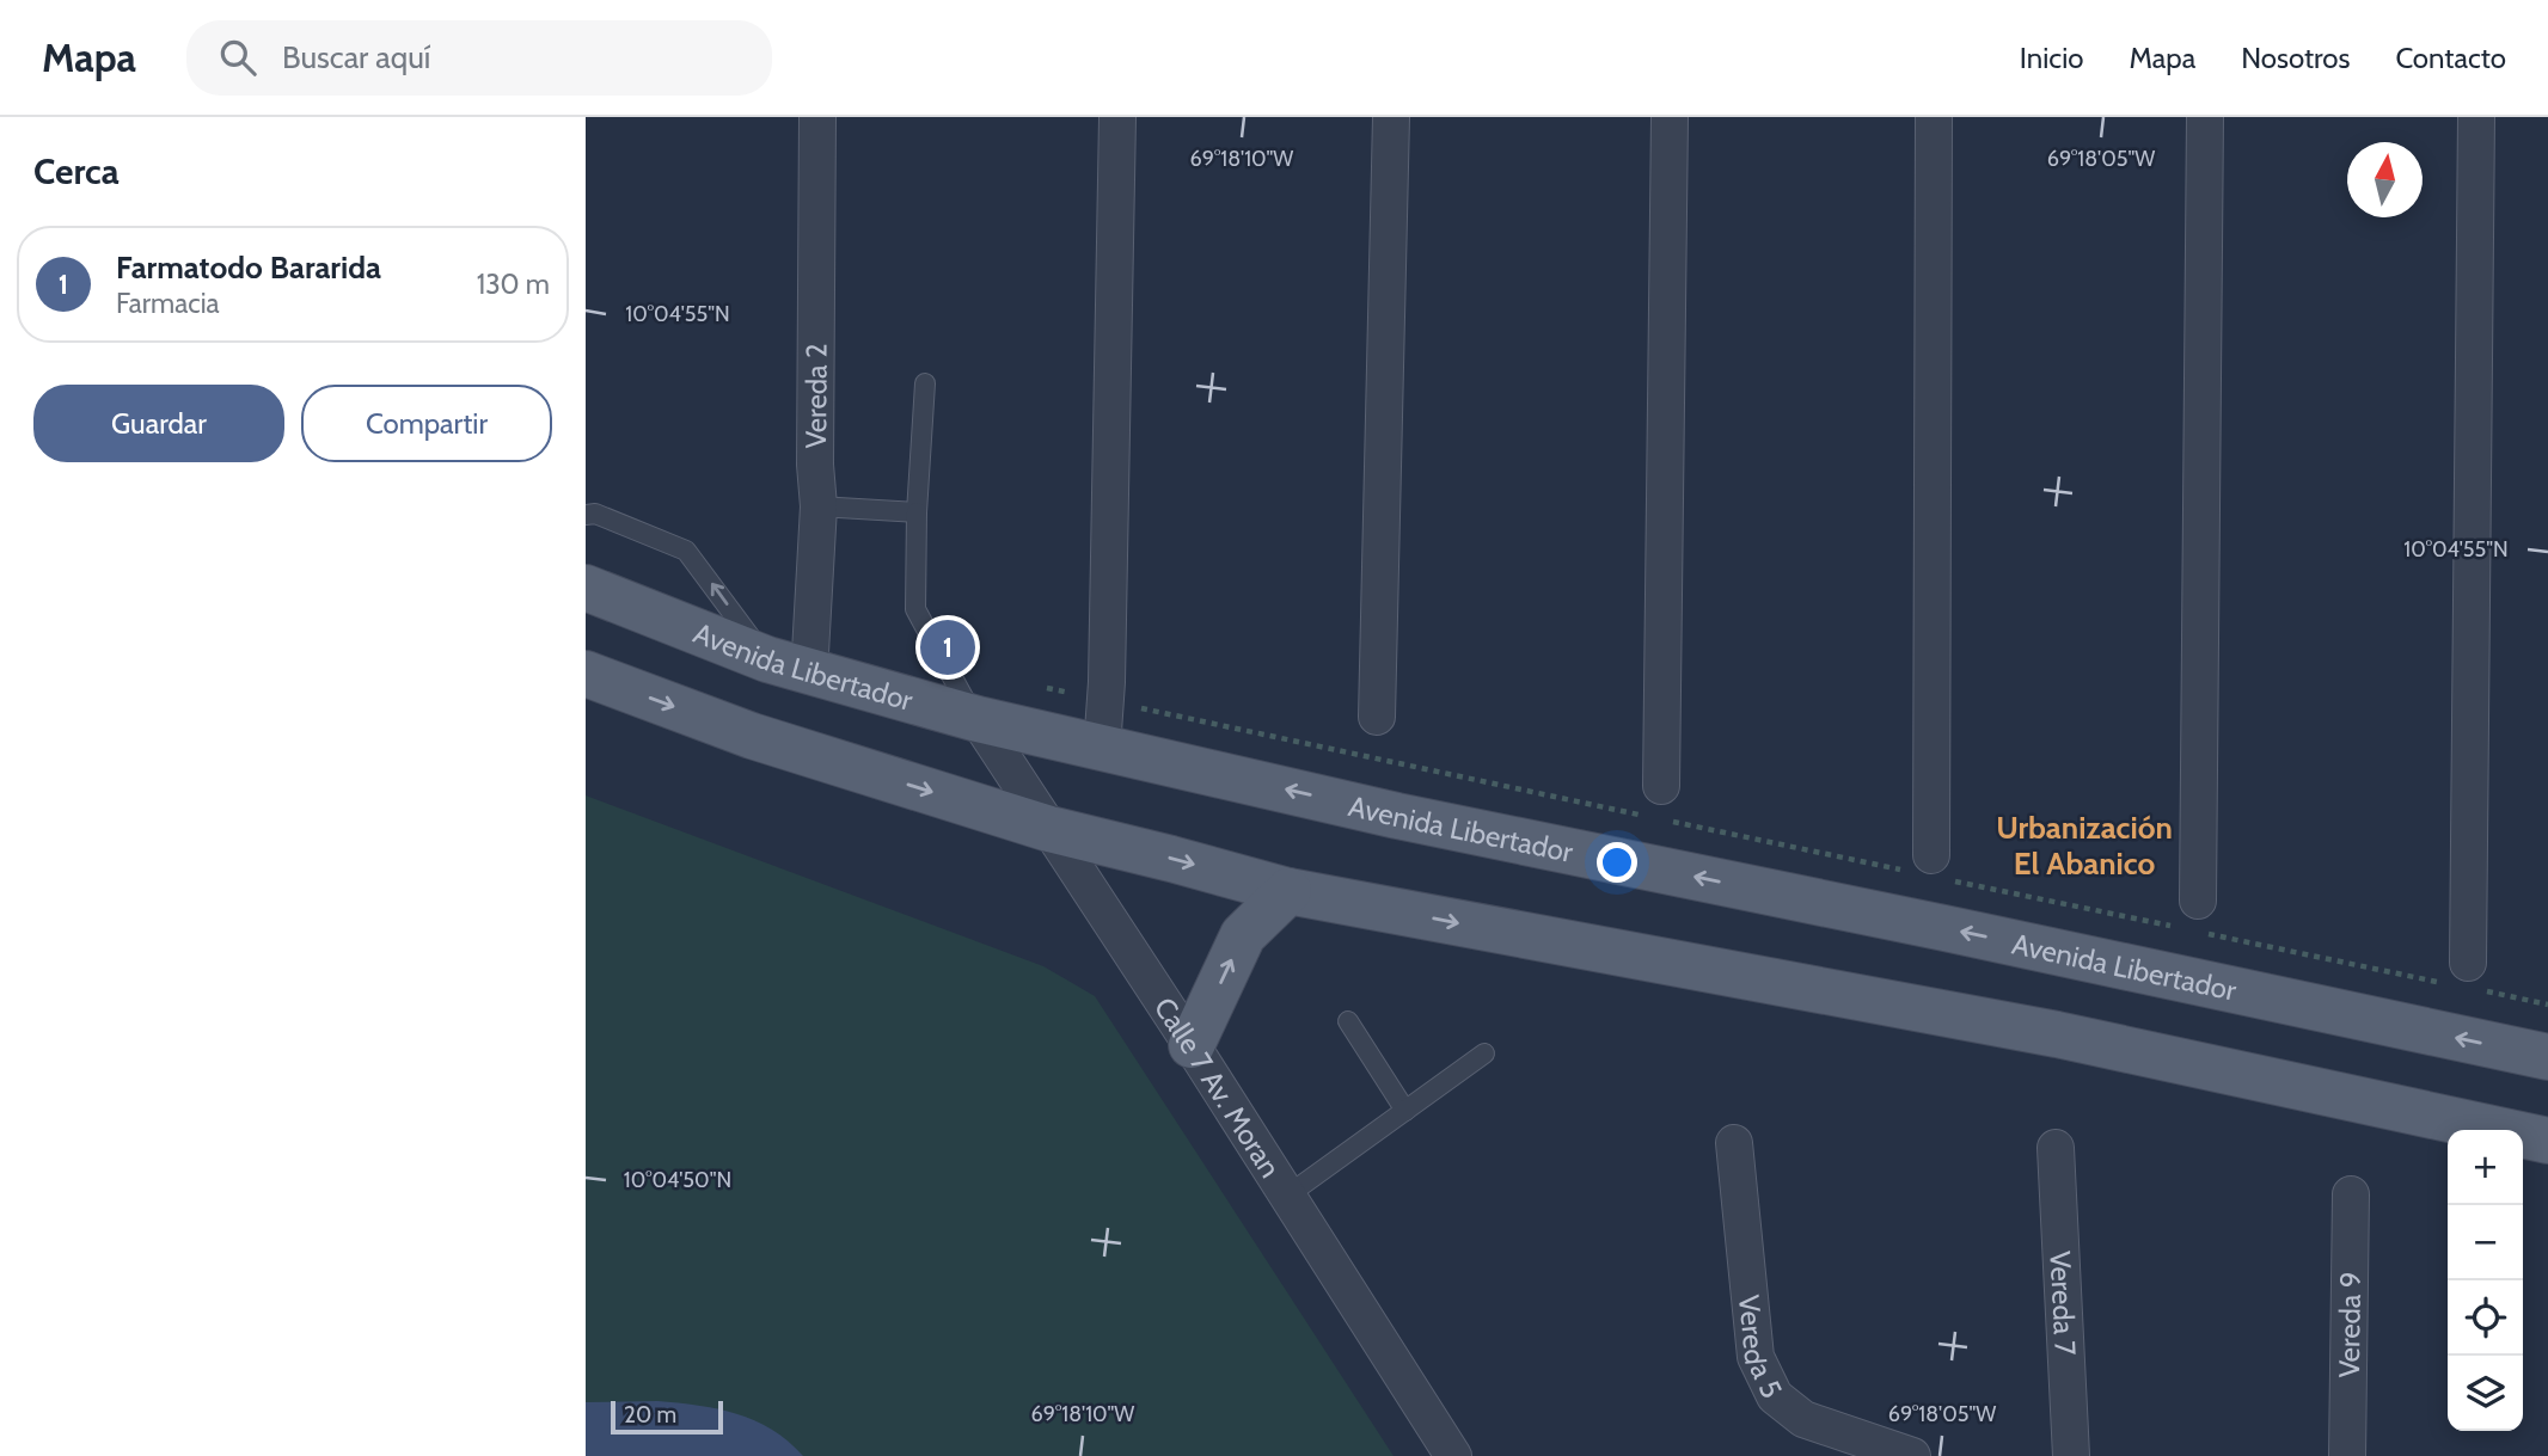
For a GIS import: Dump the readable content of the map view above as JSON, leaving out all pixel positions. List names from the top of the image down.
{
  "streets": {
    "main road": ["Avenida Libertador"],
    "street": [
      "Vereda 2",
      "Calle 7 Av. Moran",
      "Vereda 7",
      "Vereda 9",
      "Vereda 5"
    ]
  },
  "crossings": [
    ["Vereda 2", "Avenida Libertador"],
    ["Avenida Libertador", "Calle 7 Av. Moran"]
  ],
  "districts": ["Urbanización El Abanico"],
  "scale_bar": "20 m",
  "north": "top",
  "page": {
    "header": "Mapa",
    "search": "Buscar aquí",
    "nav": [
      "Inicio",
      "Mapa",
      "Nosotros",
      "Contacto"
    ],
    "heading": "Cerca",
    "list": [
      {
        "mark": "1",
        "name": "Farmatodo Bararida",
        "note": "Farmacia",
        "value": "130 m"
      }
    ],
    "buttons": ["Guardar", "Compartir"],
    "pins": "1",
    "map_buttons": ["+", "−"],
    "scale": "20 m"
  },
  "coordinates": [
    "69°18'10\"W",
    "69°18'05\"W",
    "10°04'55\"N",
    "10°04'50\"N"
  ]
}
